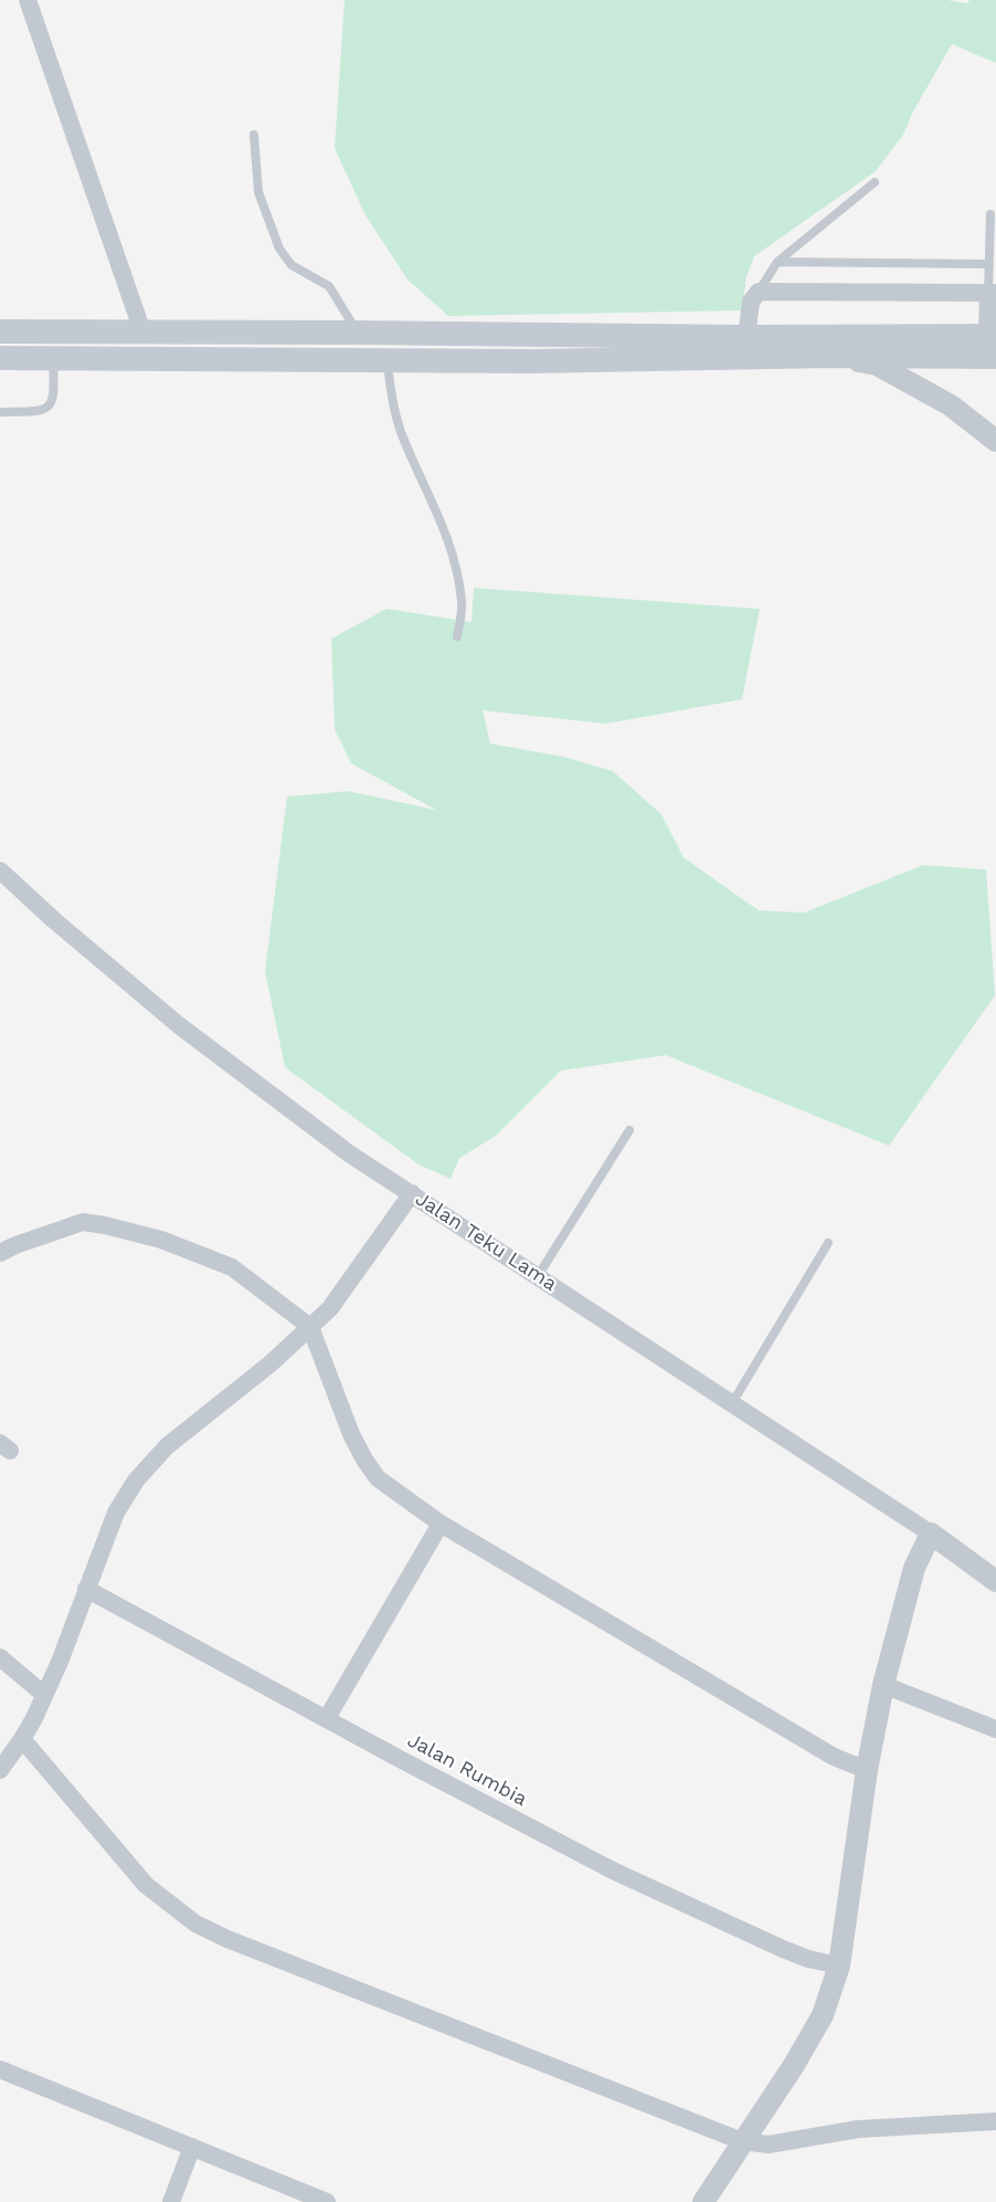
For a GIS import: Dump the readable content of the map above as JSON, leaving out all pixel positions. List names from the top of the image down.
{
  "streets": {
    "street": ["Jalan Teku Lama", "Jalan Rumbia"]
  }
}
